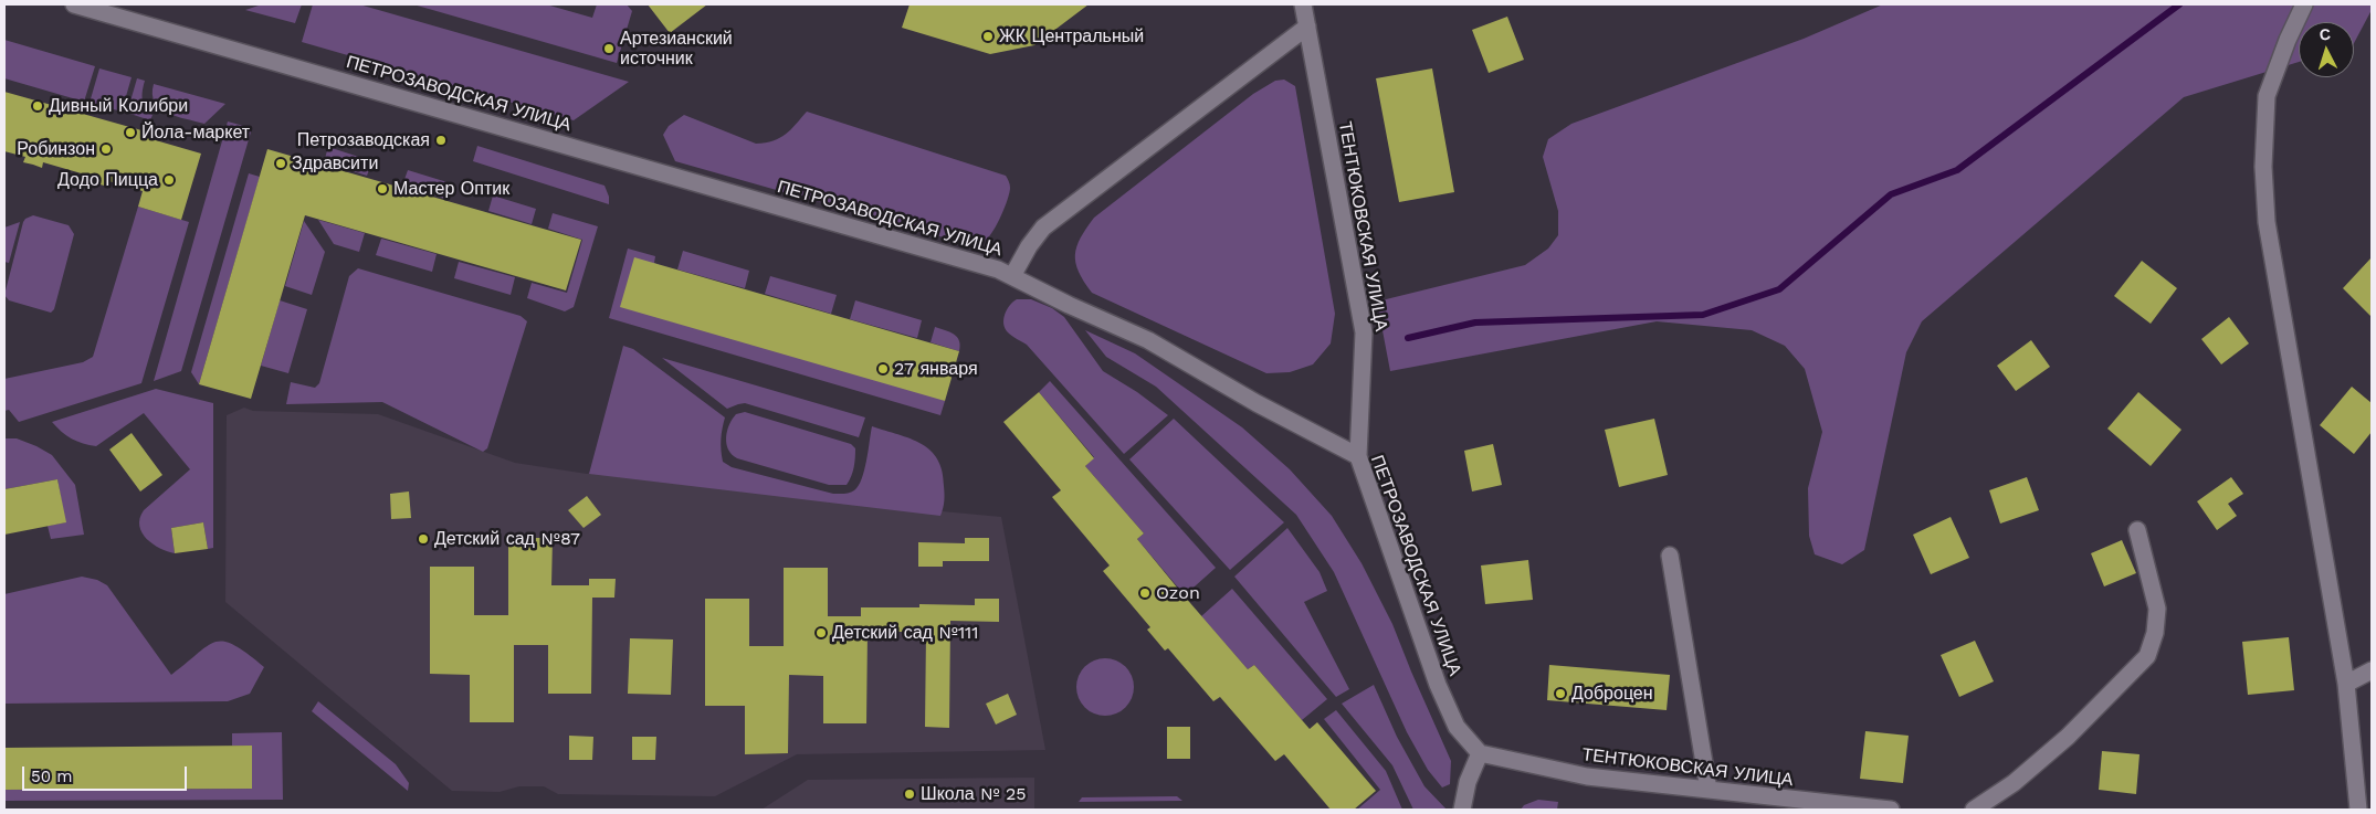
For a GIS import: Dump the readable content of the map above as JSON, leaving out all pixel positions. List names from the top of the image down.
{
  "streets": {
    "street": ["ПЕТРОЗАВОДСКАЯ УЛИЦА", "ТЕНТЮКОВСКАЯ УЛИЦА"]
  },
  "crossings": [
    ["ПЕТРОЗАВОДСКАЯ УЛИЦА", "ТЕНТЮКОВСКАЯ УЛИЦА"]
  ],
  "places": [
    "ЖК Центральный",
    "Артезианский источник",
    "Дивный Колибри",
    "Йола-маркет",
    "Петрозаводская",
    "Робинзон",
    "Здравсити",
    "Додо Пицца",
    "Мастер Оптик",
    "27 января",
    "Детский сад №87",
    "Ozon",
    "Детский сад №111",
    "Доброцен",
    "Школа № 25"
  ],
  "scale_bar": "50 m",
  "north": "top"
}
